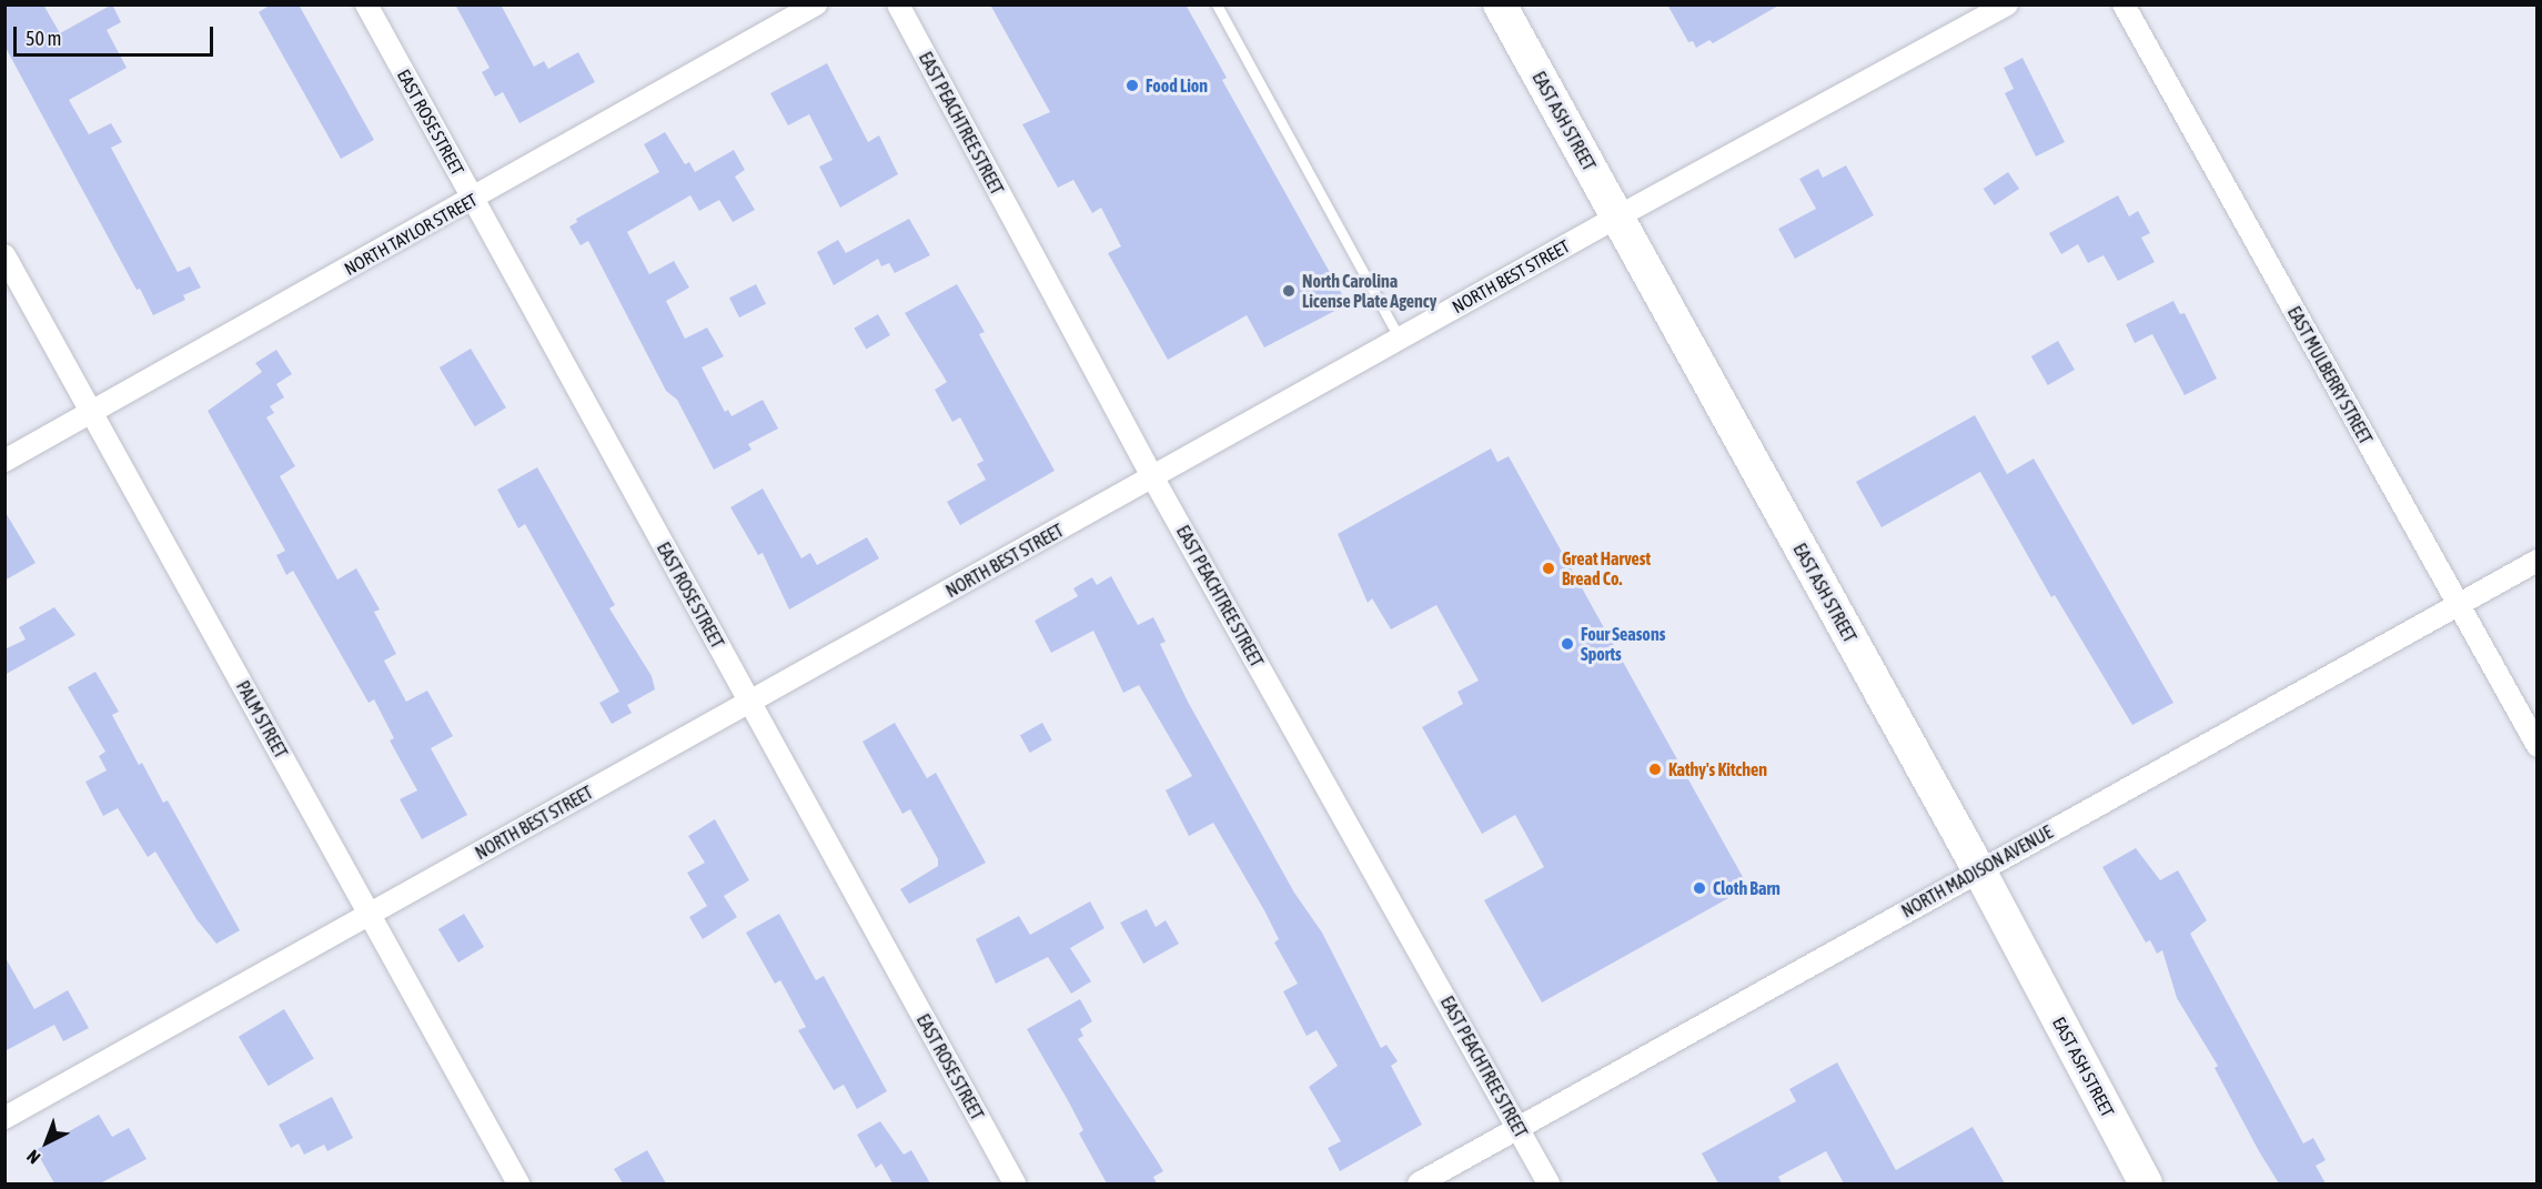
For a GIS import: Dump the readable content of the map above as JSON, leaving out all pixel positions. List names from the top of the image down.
{
  "streets": {
    "main road": ["EAST ASH STREET"],
    "street": [
      "EAST ROSE STREET",
      "EAST PEACHTREE STREET",
      "NORTH TAYLOR STREET",
      "NORTH BEST STREET",
      "EAST MULBERRY STREET",
      "PALM STREET",
      "NORTH MADISON AVENUE"
    ]
  },
  "crossings": [
    ["EAST ASH STREET", "NORTH BEST STREET"],
    ["EAST ASH STREET", "NORTH MADISON AVENUE"],
    ["EAST ROSE STREET", "NORTH TAYLOR STREET"],
    ["EAST ROSE STREET", "NORTH BEST STREET"],
    ["EAST PEACHTREE STREET", "NORTH BEST STREET"],
    ["EAST PEACHTREE STREET", "NORTH MADISON AVENUE"],
    ["NORTH TAYLOR STREET", "PALM STREET"],
    ["NORTH BEST STREET", "PALM STREET"],
    ["EAST MULBERRY STREET", "NORTH MADISON AVENUE"]
  ],
  "places": [
    "Food Lion",
    "North Carolina License Plate Agency",
    "Great Harvest Bread Co.",
    "Four Seasons Sports",
    "Kathy's Kitchen",
    "Cloth Barn"
  ],
  "scale_bar": "50 m",
  "north": "bottom left"
}
